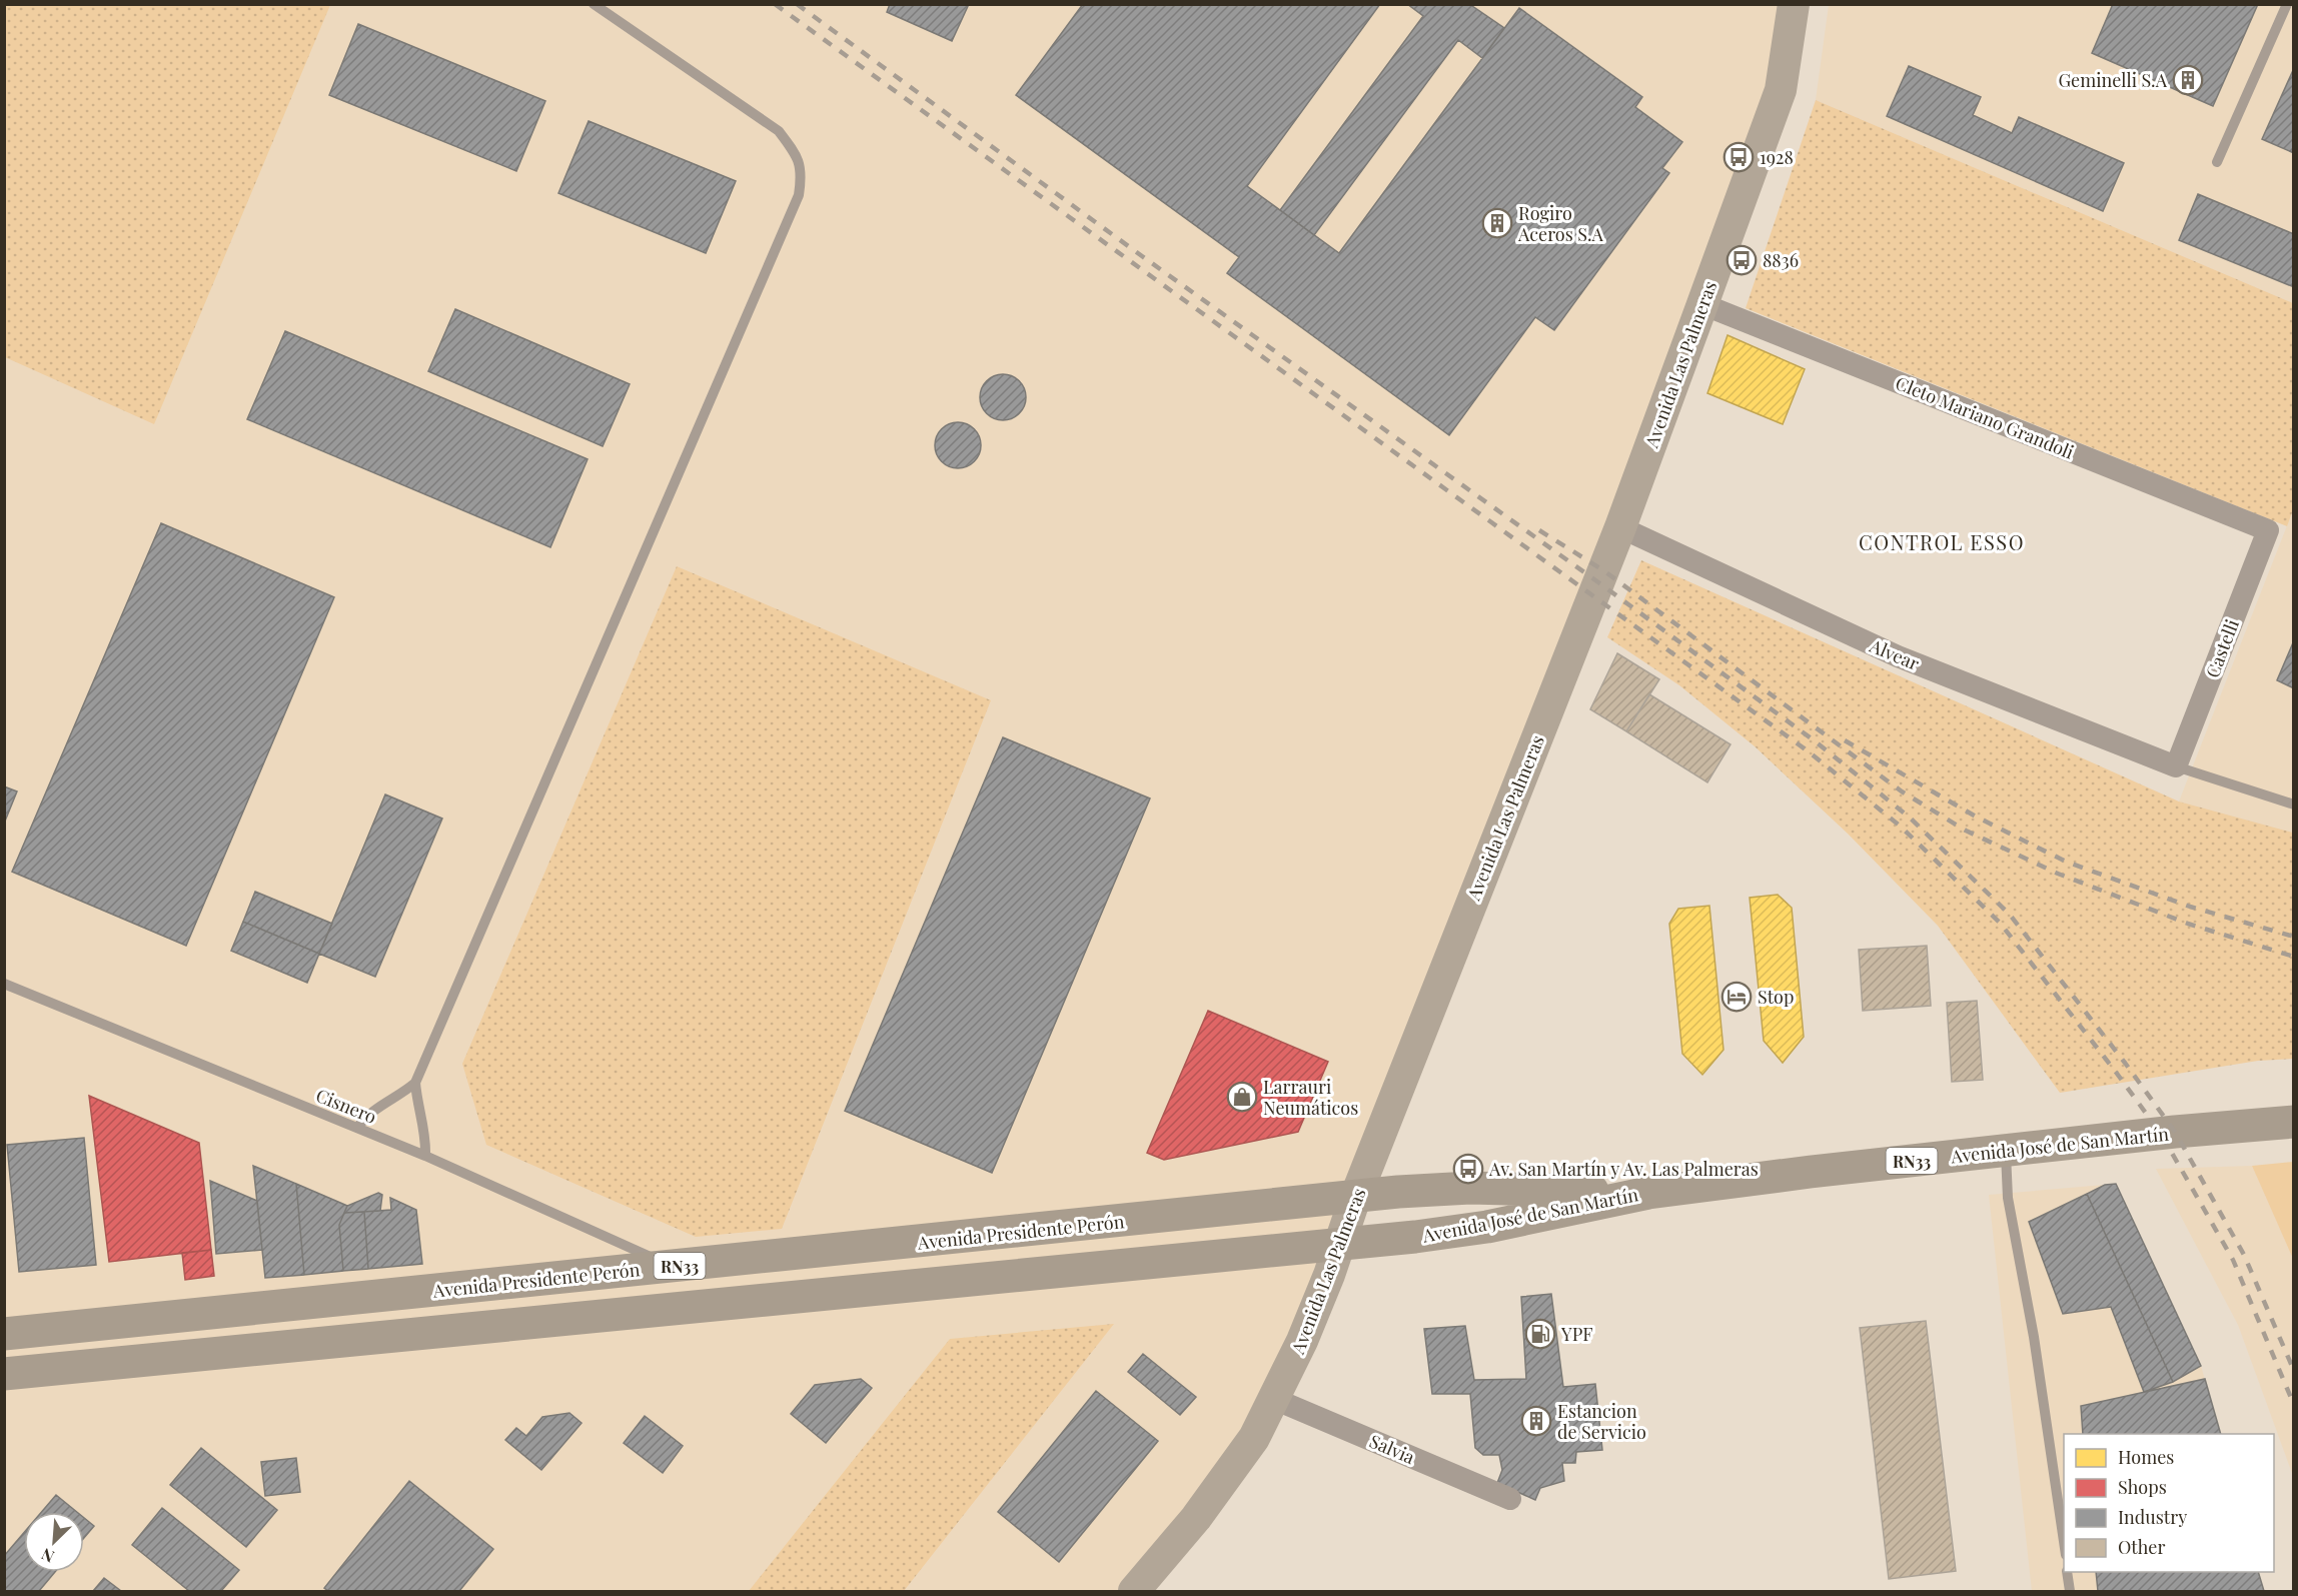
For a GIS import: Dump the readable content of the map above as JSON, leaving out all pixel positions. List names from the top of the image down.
{
  "streets": {
    "main road": [
      "Avenida Las Palmeras",
      "Avenida José de San Martín",
      "RN33",
      "Avenida Presidente Perón"
    ],
    "street": [
      "Cleto Mariano Grandoli",
      "Castelli",
      "Alvear",
      "Salvia"
    ],
    "lane": ["Cisnero"]
  },
  "crossings": [
    ["Avenida Las Palmeras", "Cleto Mariano Grandoli"],
    ["Avenida Las Palmeras", "Alvear"],
    ["Avenida Las Palmeras", "Avenida José de San Martín"],
    ["Avenida Las Palmeras", "RN33"],
    ["Avenida Las Palmeras", "Avenida Presidente Perón"],
    ["Avenida Las Palmeras", "Salvia"],
    ["Cleto Mariano Grandoli", "Castelli"],
    ["Castelli", "Alvear"],
    ["Cisnero", "Avenida Presidente Perón"],
    ["Avenida José de San Martín", "RN33"],
    ["Avenida José de San Martín", "Avenida Presidente Perón"]
  ],
  "districts": ["CONTROL ESSO"],
  "places": {
    "building": ["Geminelli S.A", "Rogiro Aceros S.A", "Estancion de Servicio"],
    "bus stop": ["1928", "8836", "Av. San Martín y Av. Las Palmeras"],
    "hotel": ["Stop"],
    "shop": ["Larrauri Neumáticos"],
    "fuel station": ["YPF"]
  },
  "legend": [
    "Homes",
    "Shops",
    "Industry",
    "Other"
  ],
  "north": "bottom left"
}
